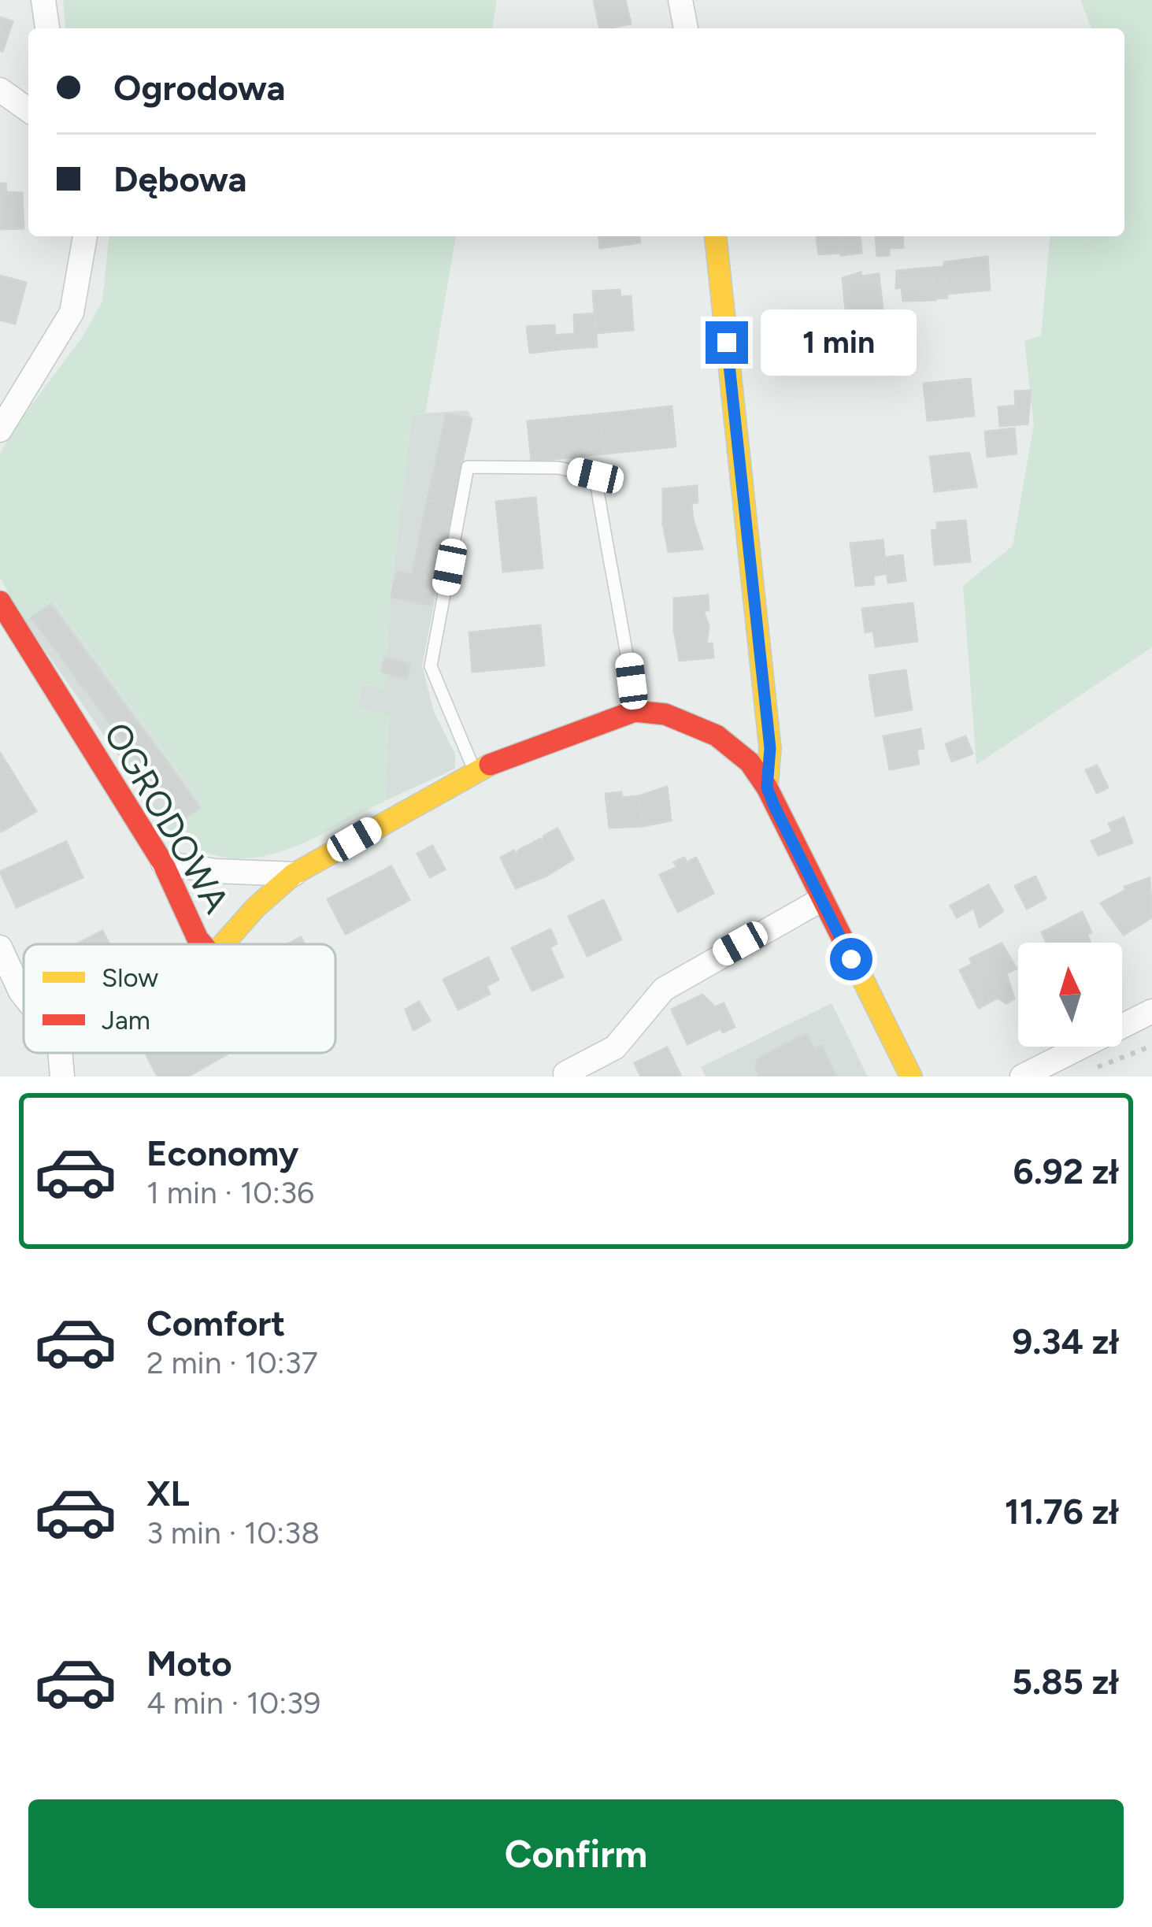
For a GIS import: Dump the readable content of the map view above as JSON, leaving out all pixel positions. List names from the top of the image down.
{
  "streets": {
    "street": ["OGRODOWA"]
  },
  "legend": ["Slow", "Jam"],
  "north": "top",
  "page": {
    "banner": ["Ogrodowa", "Dębowa"],
    "bubble": "1 min",
    "list": [
      {
        "name": "Economy",
        "note": "1 min · 10:36",
        "value": "6.92 zł"
      },
      {
        "name": "Comfort",
        "note": "2 min · 10:37",
        "value": "9.34 zł"
      },
      {
        "name": "XL",
        "note": "3 min · 10:38",
        "value": "11.76 zł"
      },
      {
        "name": "Moto",
        "note": "4 min · 10:39",
        "value": "5.85 zł"
      }
    ],
    "buttons": "Confirm"
  }
}
